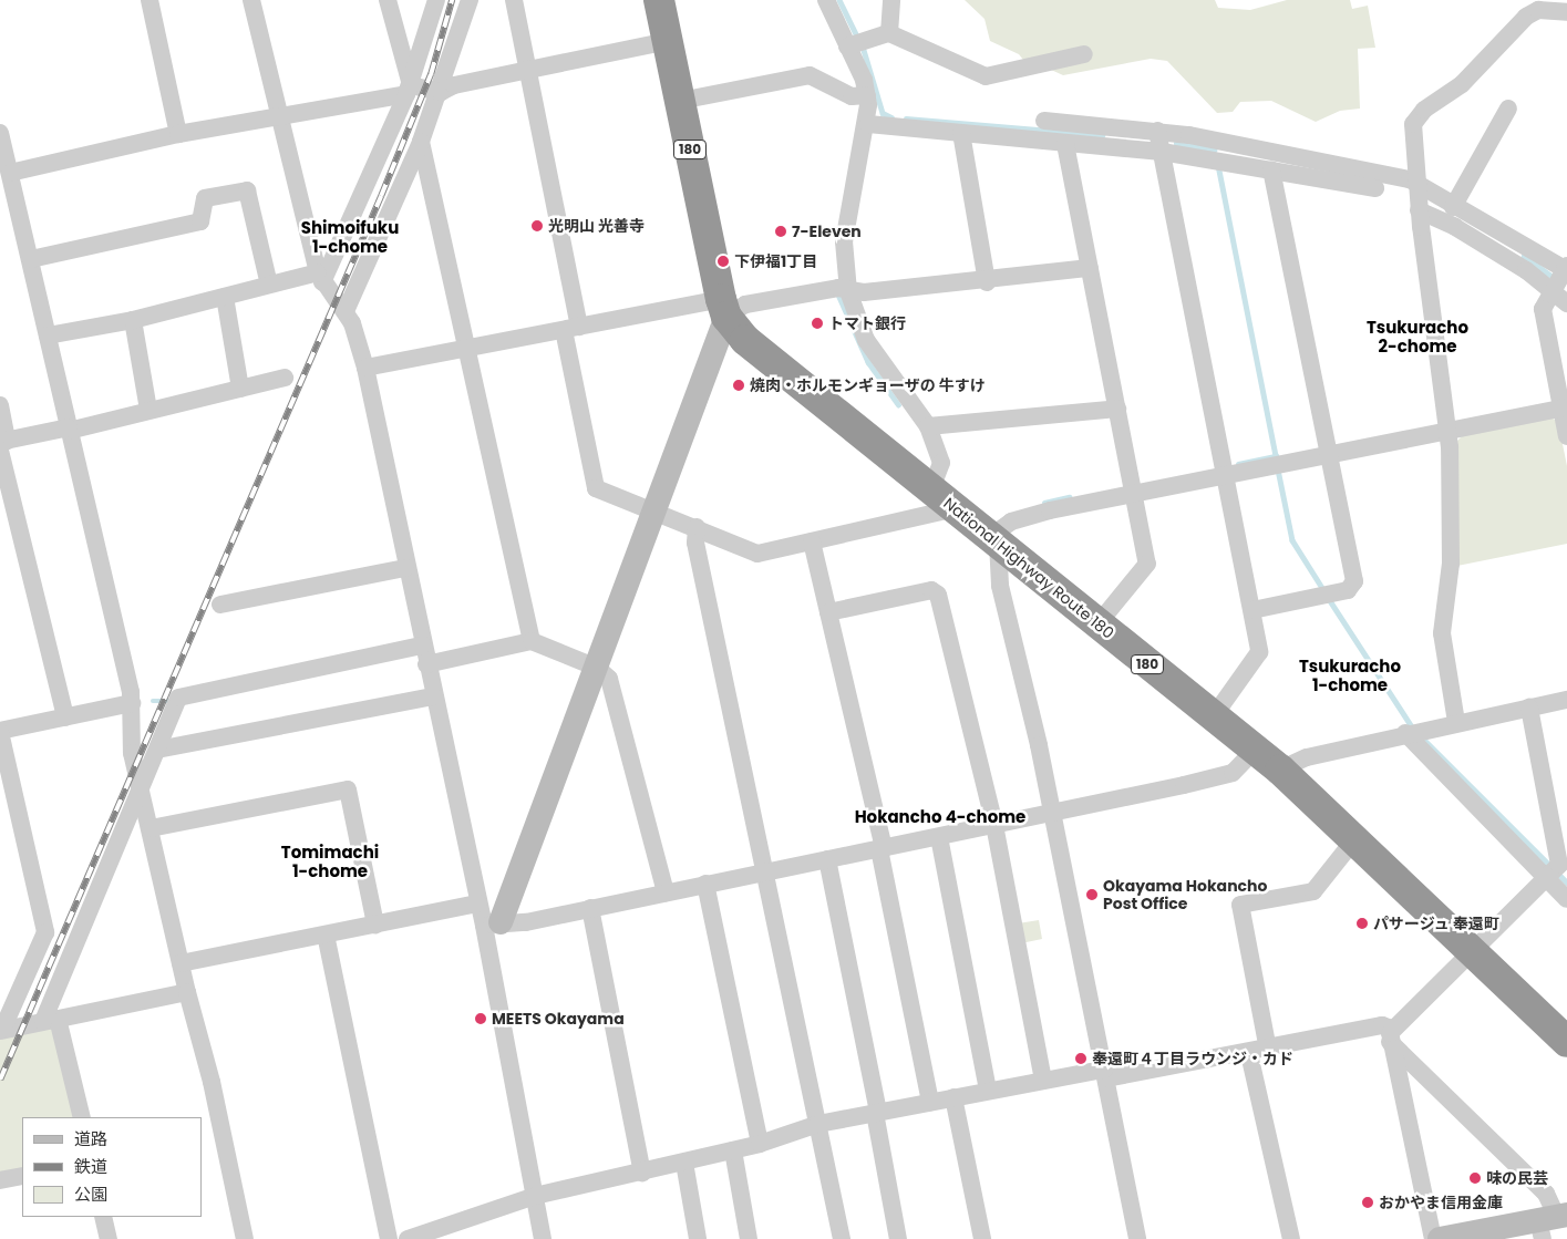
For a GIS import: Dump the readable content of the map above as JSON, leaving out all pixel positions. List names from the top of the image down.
{
  "streets": {
    "highway": ["180", "National Highway Route 180"]
  },
  "districts": [
    "Shimoifuku 1-chome",
    "Tsukuracho 2-chome",
    "Tsukuracho 1-chome",
    "Hokancho 4-chome",
    "Tomimachi 1-chome"
  ],
  "places": [
    "光明山 光善寺",
    "7-Eleven",
    "下伊福1丁目",
    "トマト銀行",
    "焼肉・ホルモンギョーザの 牛すけ",
    "Okayama Hokancho Post Office",
    "パサージュ 奉還町",
    "MEETS Okayama",
    "奉還町４丁目ラウンジ・カド",
    "味の民芸",
    "おかやま信用金庫"
  ],
  "legend": ["道路", "鉄道", "公園"]
}
